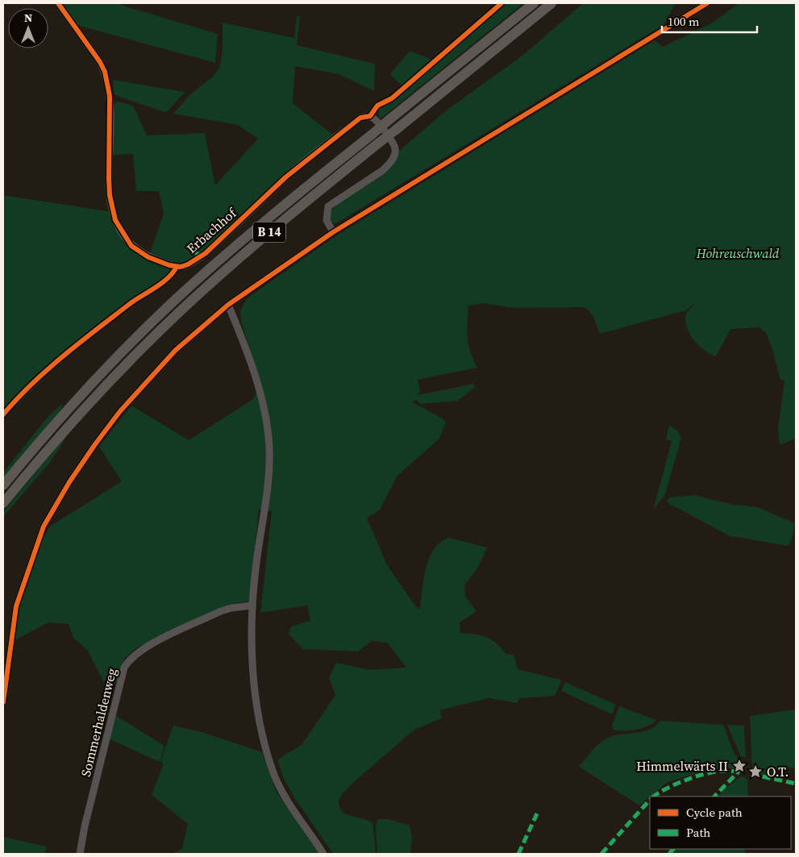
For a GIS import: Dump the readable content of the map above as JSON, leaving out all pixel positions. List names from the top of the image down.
{
  "streets": {
    "highway": ["B 14"],
    "street": ["Erbachhof", "Sommerhaldenweg"]
  },
  "parks": ["Hohreuschwald"],
  "places": {
    "place": ["Himmelwärts II", "O.T."]
  },
  "legend": ["Cycle path", "Path"],
  "scale_bar": "100 m",
  "north": "top"
}
